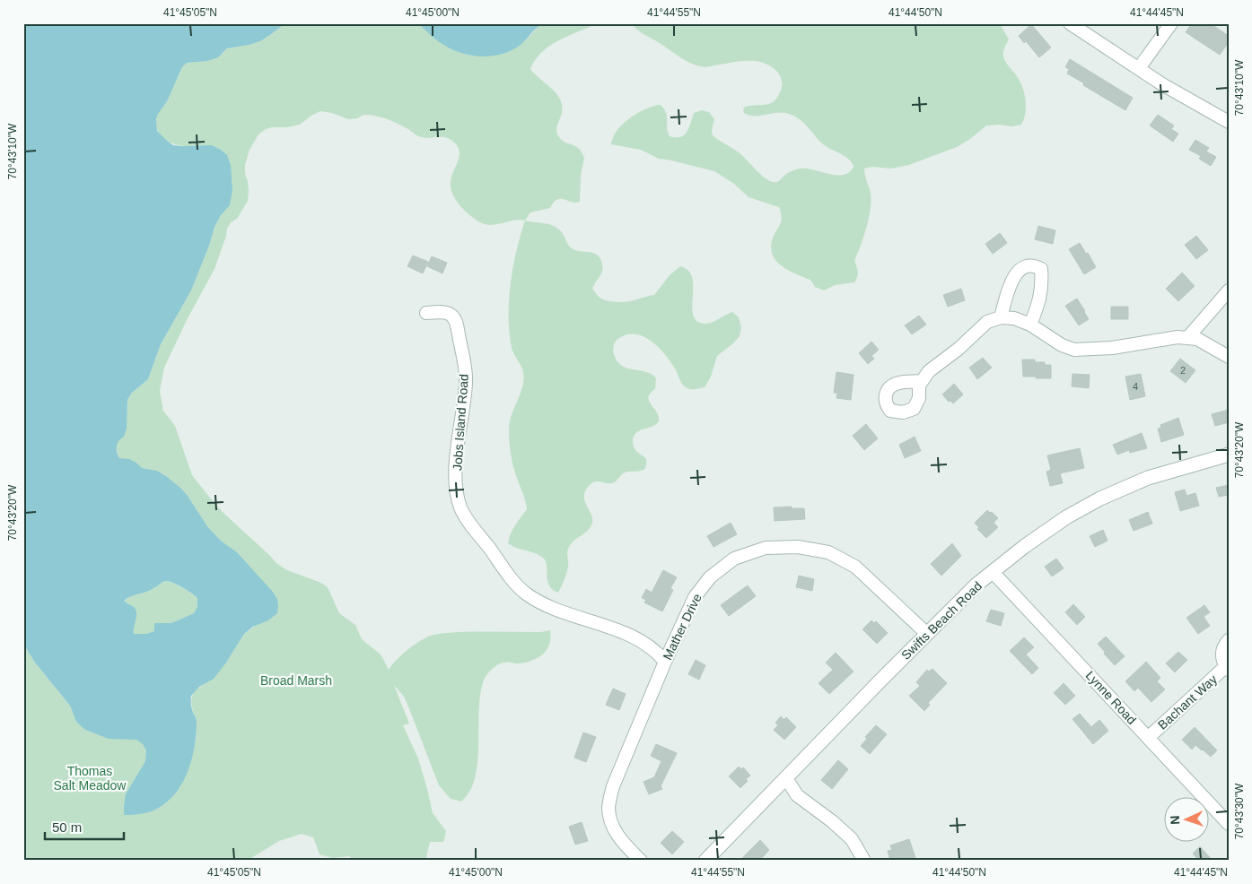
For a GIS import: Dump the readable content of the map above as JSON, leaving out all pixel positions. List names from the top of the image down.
{
  "streets": {
    "street": [
      "Jobs Island Road",
      "Swifts Beach Road",
      "Mather Drive",
      "Lynne Road",
      "Bachant Way"
    ]
  },
  "crossings": [
    ["Jobs Island Road", "Mather Drive"],
    ["Swifts Beach Road", "Mather Drive"],
    ["Swifts Beach Road", "Lynne Road"],
    ["Lynne Road", "Bachant Way"]
  ],
  "parks": ["Broad Marsh", "Thomas Salt Meadow"],
  "house_numbers": ["2", "4"],
  "scale_bar": "50 m",
  "north": "left",
  "coordinates": [
    "41°45'05\"N",
    "41°45'00\"N",
    "41°44'55\"N",
    "41°44'50\"N",
    "41°44'45\"N",
    "70°43'10\"W",
    "70°43'20\"W",
    "70°43'30\"W"
  ]
}
